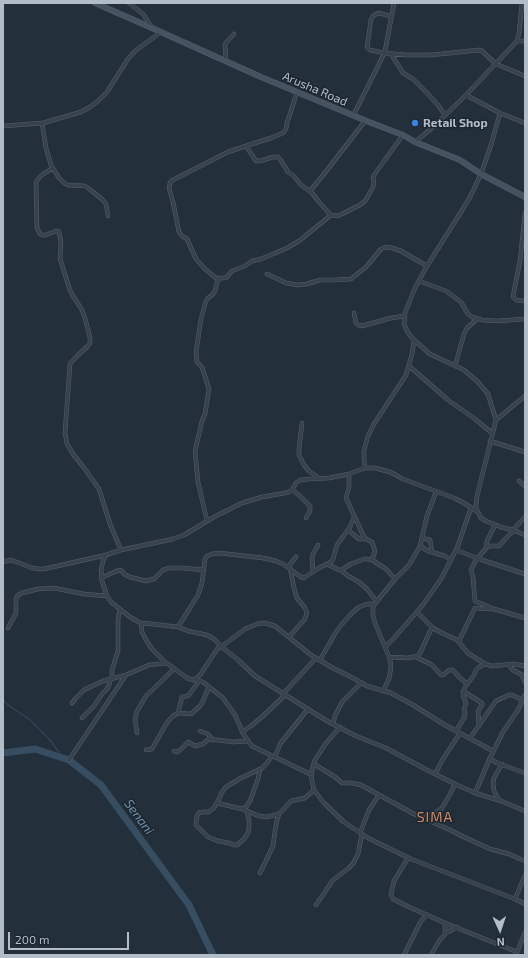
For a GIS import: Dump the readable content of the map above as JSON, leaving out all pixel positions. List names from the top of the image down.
{
  "streets": {
    "main road": ["Arusha Road"]
  },
  "districts": ["SIMA"],
  "water": ["Senani"],
  "places": ["Retail Shop"],
  "scale_bar": "200 m",
  "north": "bottom"
}
